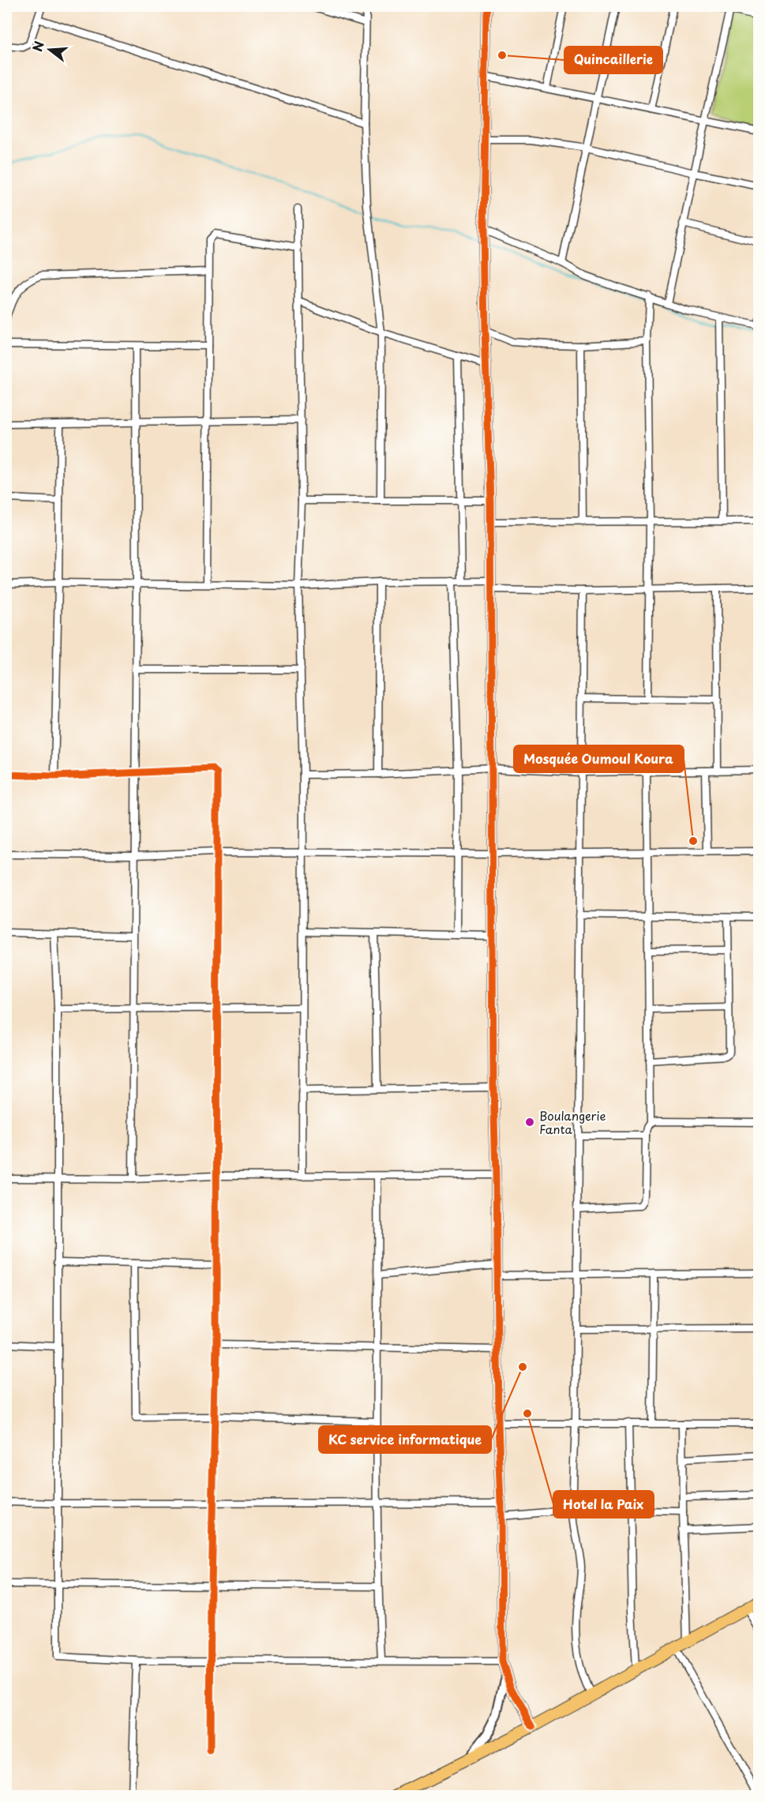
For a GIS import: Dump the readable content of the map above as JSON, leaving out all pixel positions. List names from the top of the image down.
{
  "places": [
    "Quincaillerie",
    "Mosquée Oumoul Koura",
    "Boulangerie Fanta",
    "KC service informatique",
    "Hotel la Paix"
  ],
  "north": "left"
}
